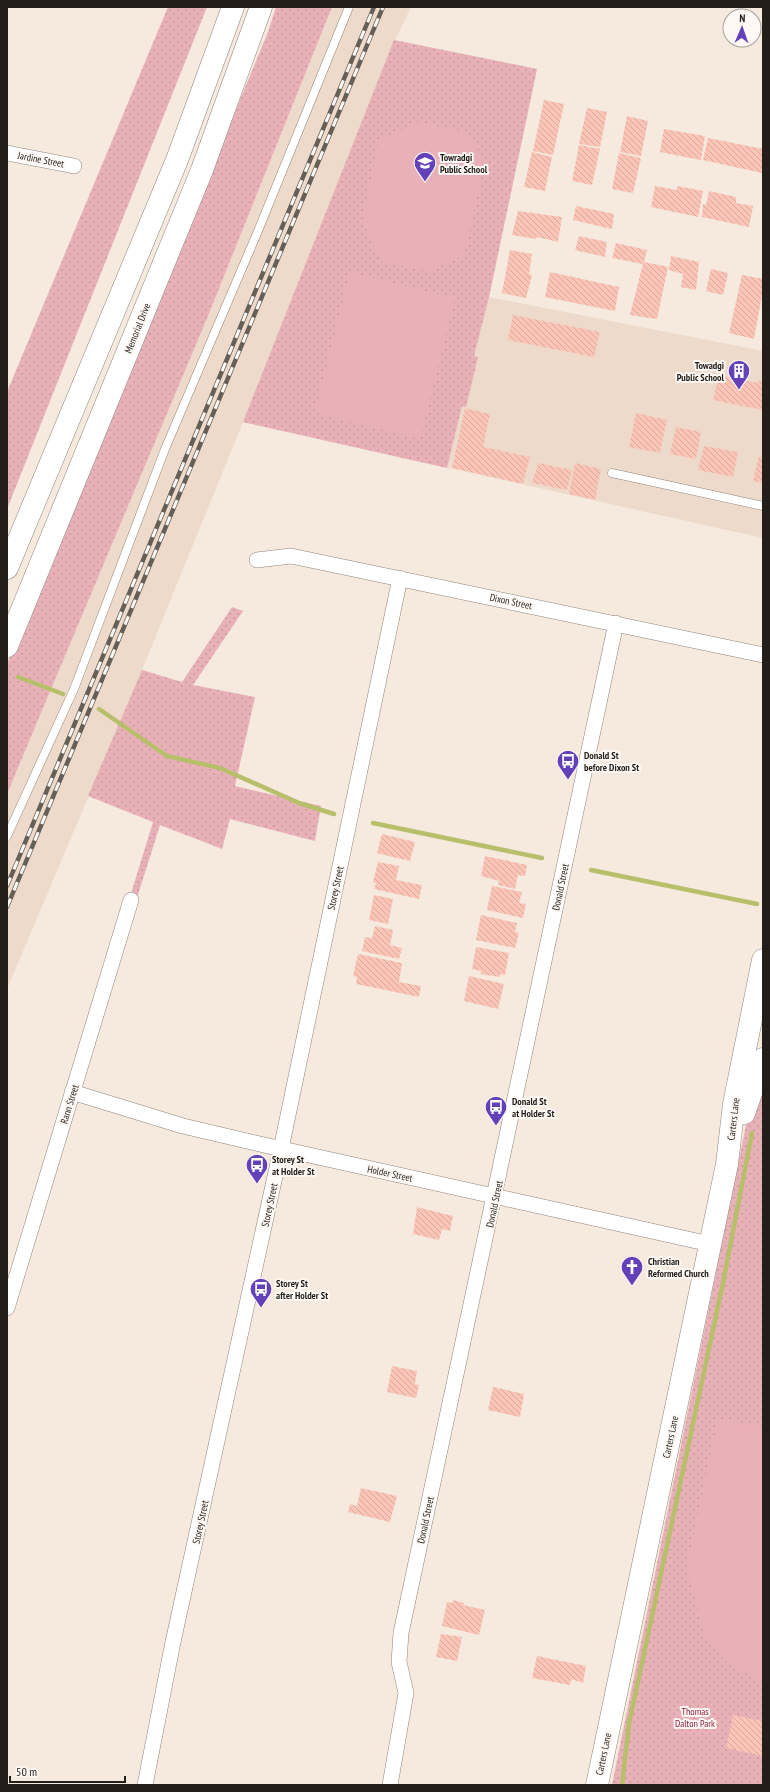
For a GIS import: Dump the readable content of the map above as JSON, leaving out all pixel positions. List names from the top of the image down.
{
  "streets": {
    "main road": ["Memorial Drive", "Carters Lane"],
    "street": [
      "Jardine Street",
      "Dixon Street",
      "Donald Street",
      "Storey Street",
      "Rann Street",
      "Holder Street"
    ]
  },
  "crossings": [
    ["Dixon Street", "Donald Street"],
    ["Dixon Street", "Storey Street"],
    ["Donald Street", "Holder Street"],
    ["Storey Street", "Holder Street"],
    ["Rann Street", "Holder Street"],
    ["Carters Lane", "Holder Street"]
  ],
  "parks": ["Thomas Dalton Park"],
  "places": {
    "school or university": ["Towradgi Public School"],
    "building": ["Towadgi Public School"],
    "bus stop": [
      "Donald St before Dixon St",
      "Donald St at Holder St",
      "Storey St at Holder St",
      "Storey St after Holder St"
    ],
    "church": ["Christian Reformed Church"]
  },
  "scale_bar": "50 m",
  "north": "top"
}
